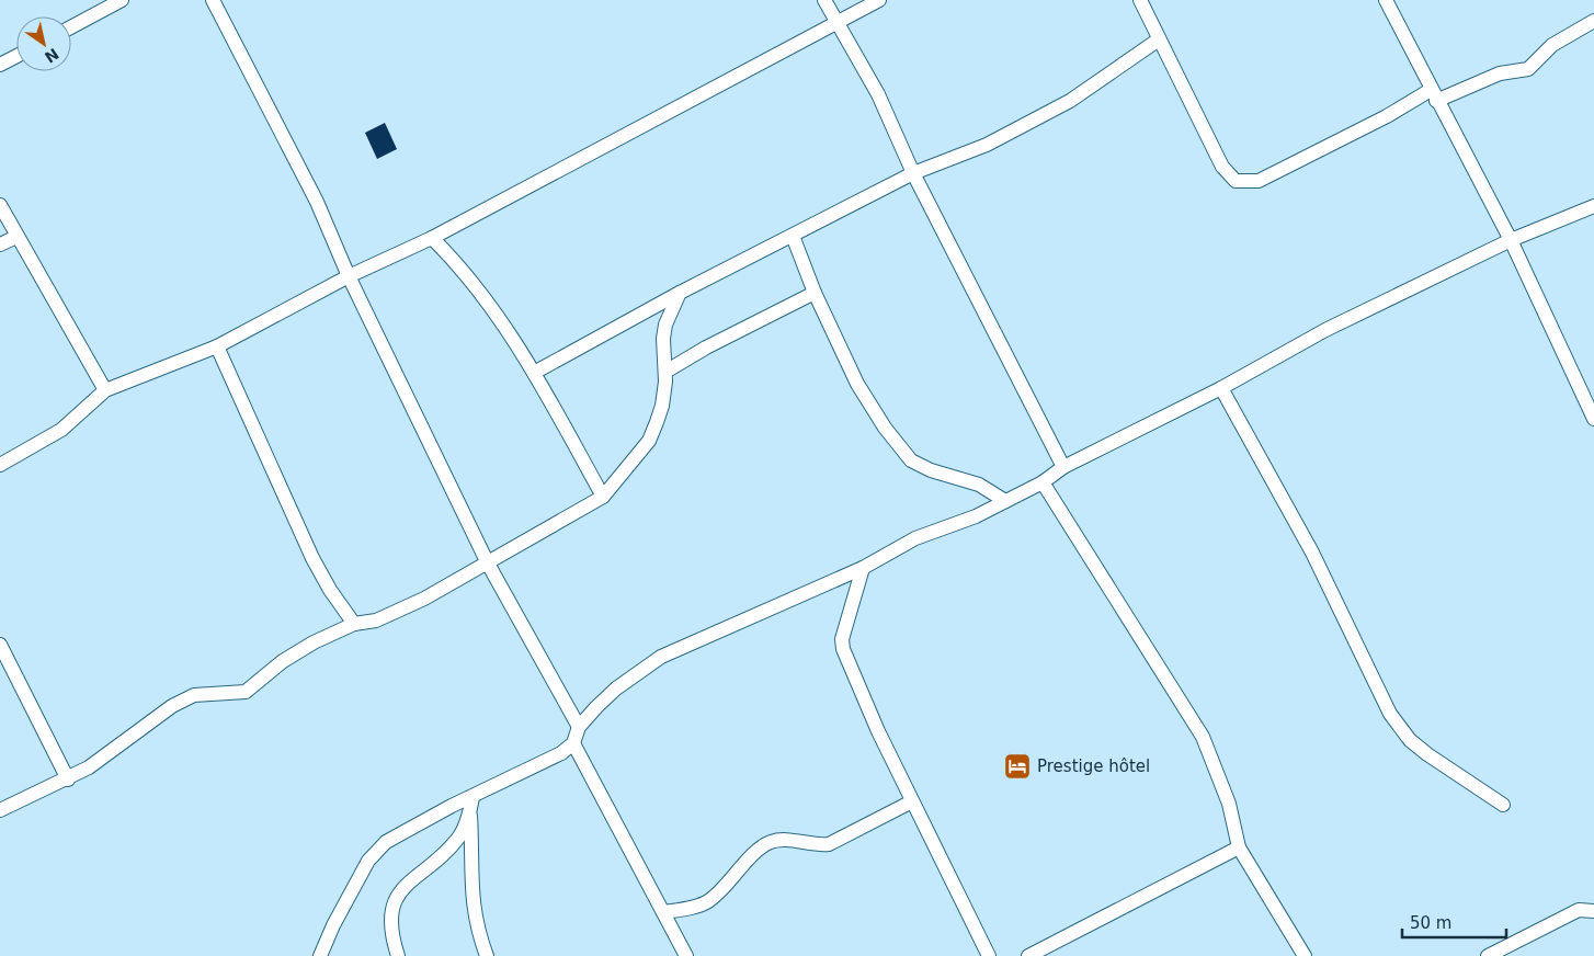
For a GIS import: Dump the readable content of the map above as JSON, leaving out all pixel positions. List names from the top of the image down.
{
  "places": {
    "hotel": ["Prestige hôtel"]
  },
  "scale_bar": "50 m",
  "north": "bottom right"
}
